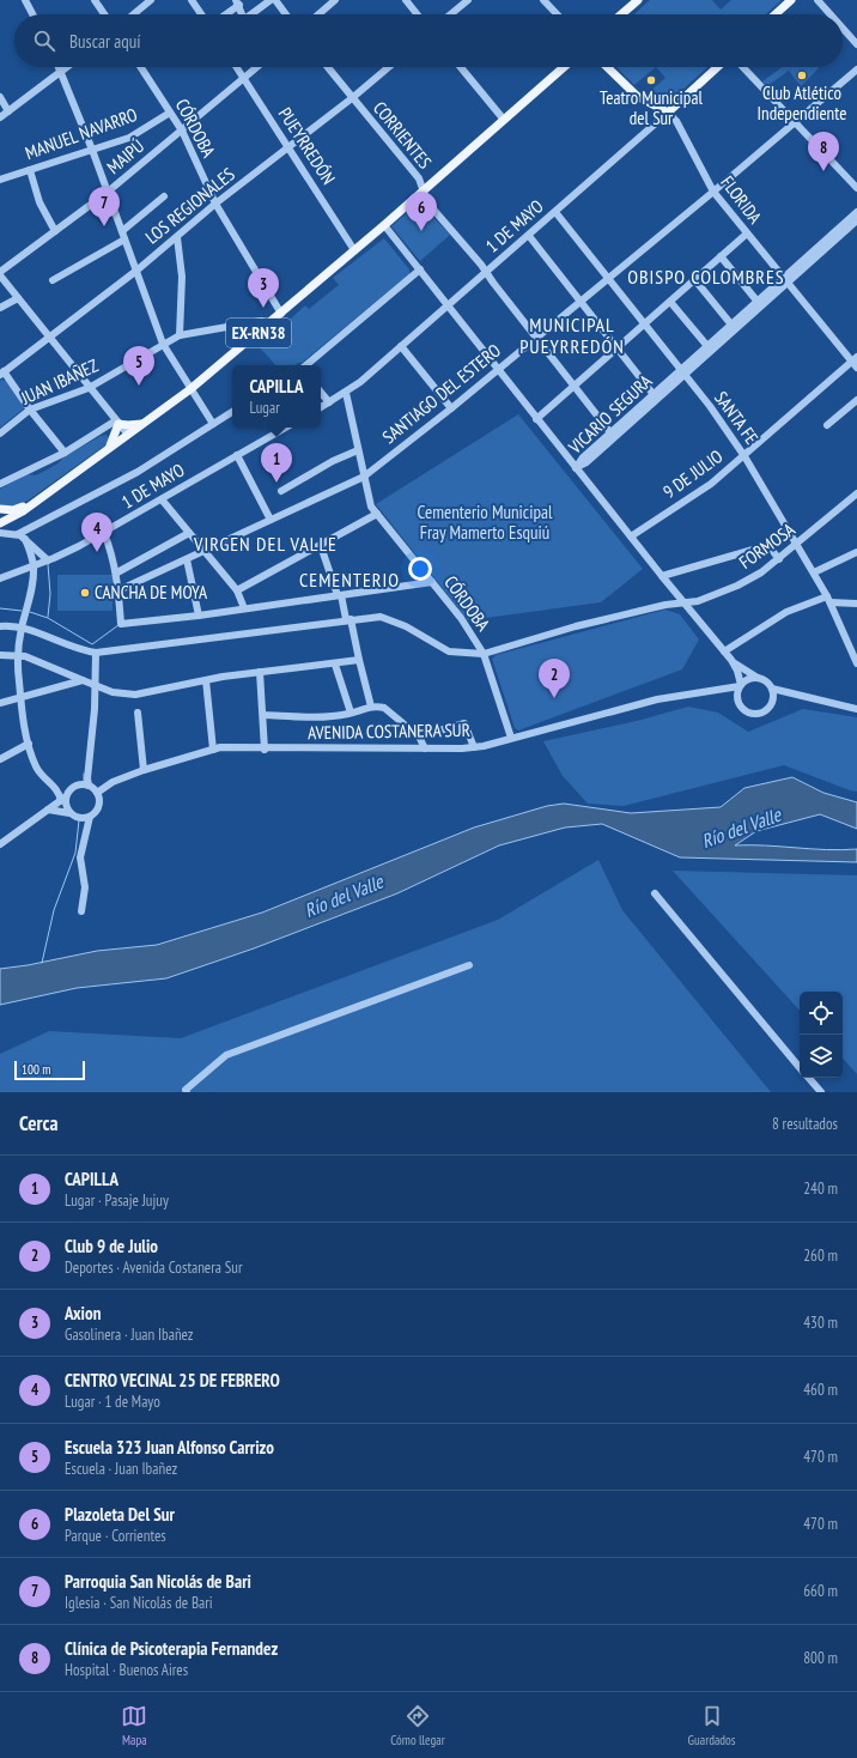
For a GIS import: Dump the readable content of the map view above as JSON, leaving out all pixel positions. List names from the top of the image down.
{
  "streets": {
    "main road": ["FLORIDA", "1 DE MAYO", "EX-RN38"],
    "street": [
      "CÓRDOBA",
      "MANUEL NAVARRO",
      "CORRIENTES",
      "PUEYRREDÓN",
      "MAIPÚ",
      "LOS REGIONALES",
      "JUAN IBAÑEZ",
      "SANTIAGO DEL ESTERO",
      "VICARIO SEGURA",
      "SANTA FE",
      "9 DE JULIO",
      "FORMOSA",
      "AVENIDA COSTANERA SUR"
    ]
  },
  "crossings": [
    ["CÓRDOBA", "MANUEL NAVARRO"],
    ["CÓRDOBA", "MAIPÚ"],
    ["CÓRDOBA", "LOS REGIONALES"],
    ["CÓRDOBA", "1 DE MAYO"],
    ["CÓRDOBA", "EX-RN38"],
    ["CÓRDOBA", "SANTIAGO DEL ESTERO"],
    ["CÓRDOBA", "FORMOSA"],
    ["CÓRDOBA", "AVENIDA COSTANERA SUR"],
    ["CORRIENTES", "LOS REGIONALES"],
    ["CORRIENTES", "1 DE MAYO"],
    ["CORRIENTES", "EX-RN38"],
    ["CORRIENTES", "SANTIAGO DEL ESTERO"],
    ["CORRIENTES", "VICARIO SEGURA"],
    ["PUEYRREDÓN", "MAIPÚ"],
    ["PUEYRREDÓN", "LOS REGIONALES"],
    ["PUEYRREDÓN", "EX-RN38"],
    ["FLORIDA", "1 DE MAYO"],
    ["FLORIDA", "SANTIAGO DEL ESTERO"],
    ["FLORIDA", "VICARIO SEGURA"],
    ["FLORIDA", "9 DE JULIO"],
    ["1 DE MAYO", "SANTA FE"],
    ["EX-RN38", "JUAN IBAÑEZ"],
    ["SANTIAGO DEL ESTERO", "SANTA FE"],
    ["VICARIO SEGURA", "SANTA FE"],
    ["SANTA FE", "9 DE JULIO"],
    ["SANTA FE", "FORMOSA"]
  ],
  "districts": [
    "OBISPO COLOMBRES",
    "MUNICIPAL PUEYRREDÓN",
    "VIRGEN DEL VALLE",
    "CEMENTERIO"
  ],
  "water": ["Río del Valle"],
  "parks": ["Cementerio Municipal Fray Mamerto Esquiú"],
  "places": ["Club Atlético Independiente", "Teatro Municipal del Sur", "CANCHA DE MOYA"],
  "scale_bar": "100 m",
  "page": {
    "search": "Buscar aquí",
    "pins": [
      "8",
      "7",
      "6",
      "3",
      "5",
      "1",
      "4",
      "2"
    ],
    "popup": ["CAPILLA", "Lugar"],
    "scale": "100 m",
    "heading": ["Cerca", "8 resultados"],
    "list": [
      {
        "mark": "1",
        "name": "CAPILLA",
        "note": "Lugar · Pasaje Jujuy",
        "value": "240 m"
      },
      {
        "mark": "2",
        "name": "Club 9 de Julio",
        "note": "Deportes · Avenida Costanera Sur",
        "value": "260 m"
      },
      {
        "mark": "3",
        "name": "Axion",
        "note": "Gasolinera · Juan Ibañez",
        "value": "430 m"
      },
      {
        "mark": "4",
        "name": "CENTRO VECINAL 25 DE FEBRERO",
        "note": "Lugar · 1 de Mayo",
        "value": "460 m"
      },
      {
        "mark": "5",
        "name": "Escuela 323 Juan Alfonso Carrizo",
        "note": "Escuela · Juan Ibañez",
        "value": "470 m"
      },
      {
        "mark": "6",
        "name": "Plazoleta Del Sur",
        "note": "Parque · Corrientes",
        "value": "470 m"
      },
      {
        "mark": "7",
        "name": "Parroquia San Nicolás de Bari",
        "note": "Iglesia · San Nicolás de Bari",
        "value": "660 m"
      },
      {
        "mark": "8",
        "name": "Clínica de Psicoterapia Fernandez",
        "note": "Hospital · Buenos Aires",
        "value": "800 m"
      }
    ],
    "nav": ["Mapa", "Cómo llegar", "Guardados"]
  }
}
